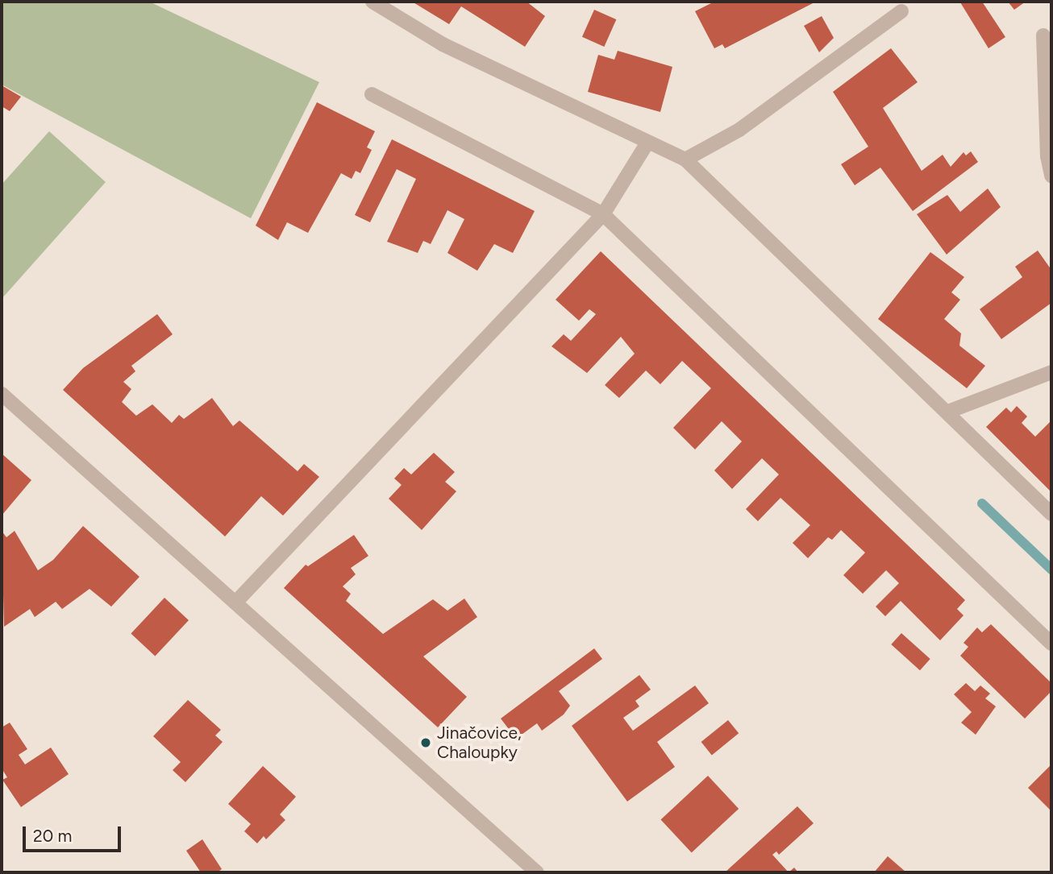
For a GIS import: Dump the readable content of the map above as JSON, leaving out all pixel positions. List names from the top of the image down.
{
  "places": ["Jinačovice, Chaloupky"],
  "scale_bar": "20 m"
}
